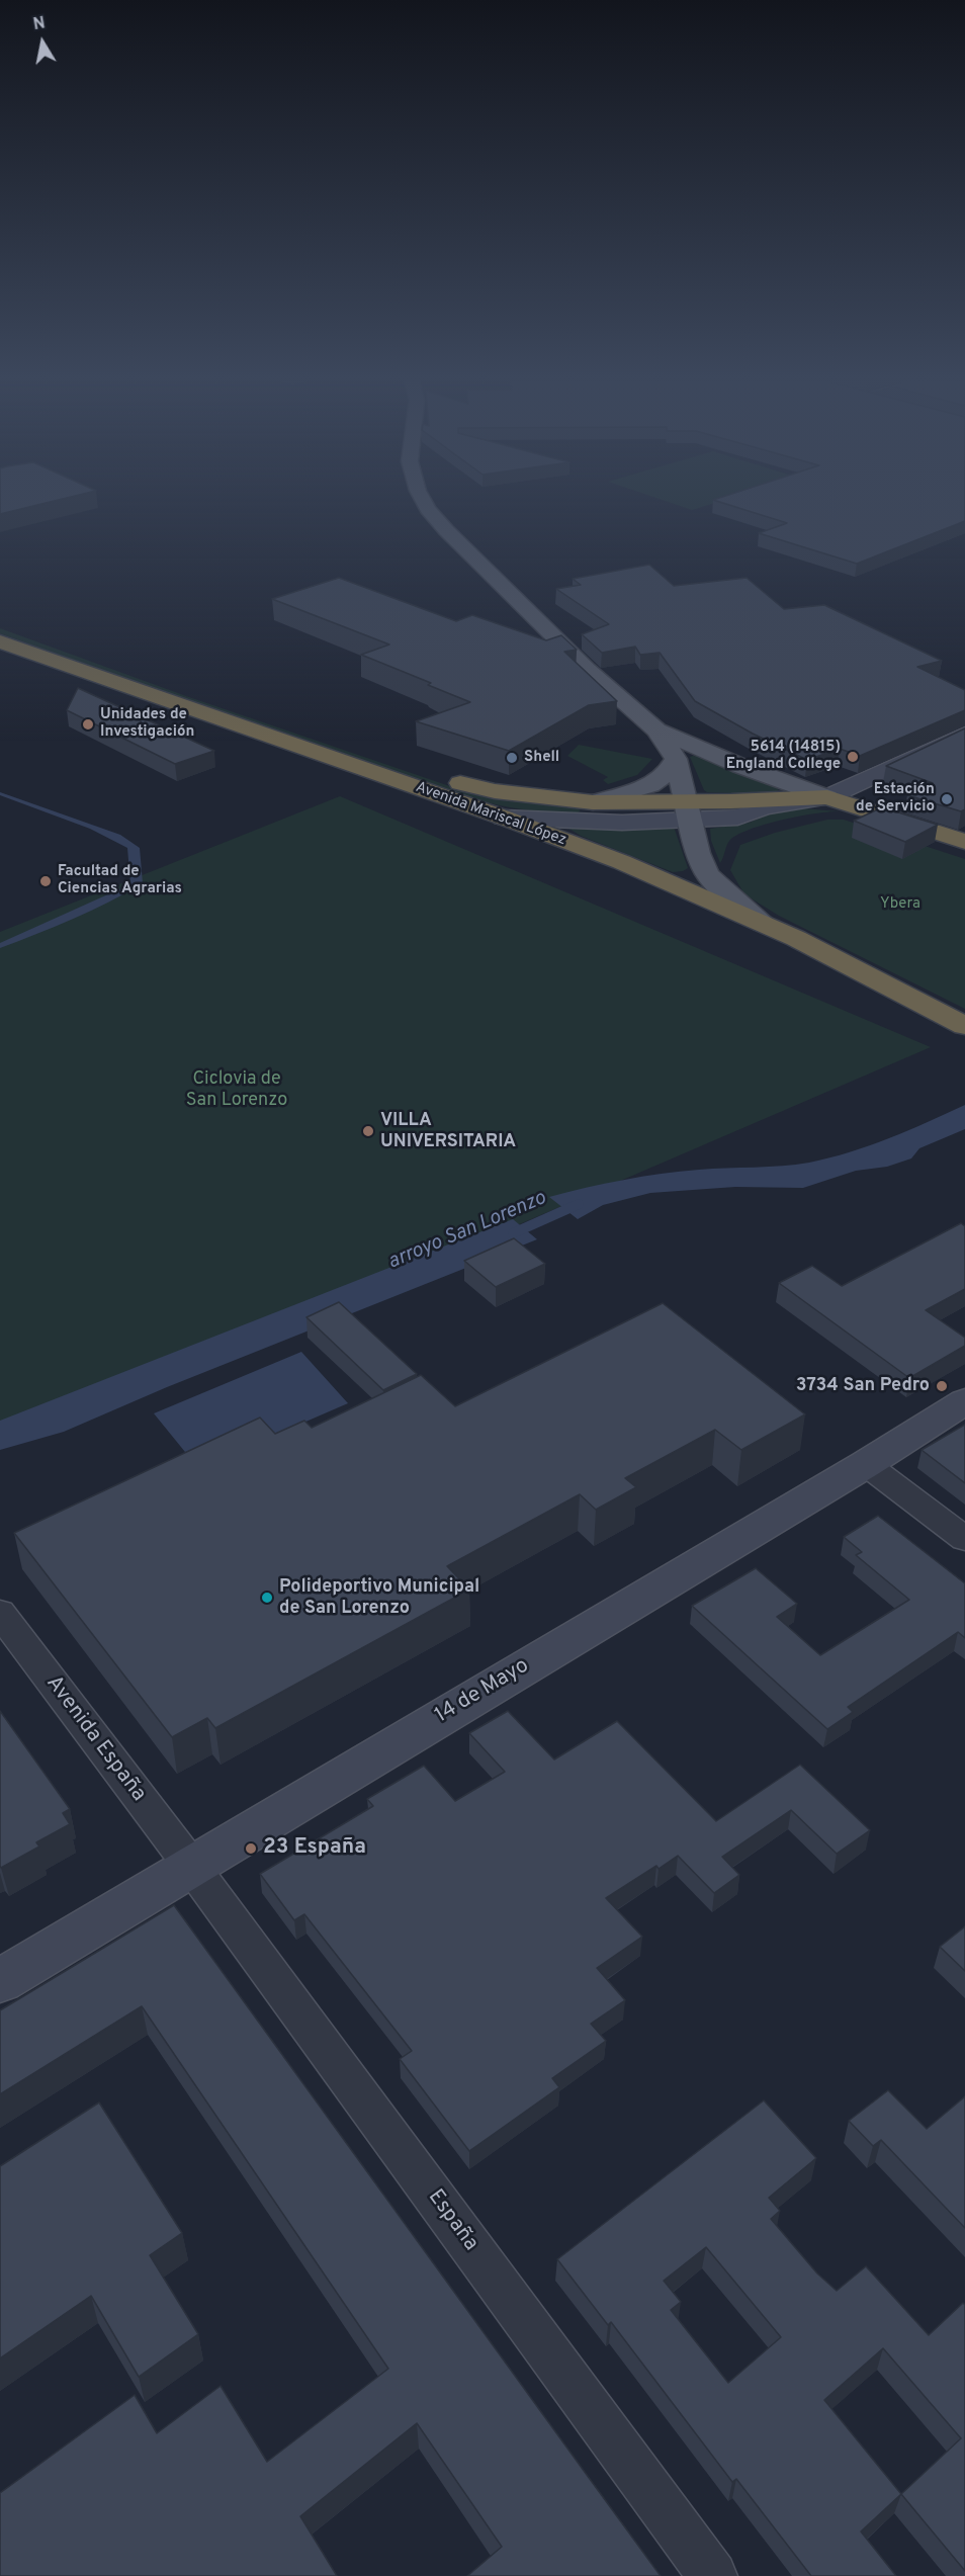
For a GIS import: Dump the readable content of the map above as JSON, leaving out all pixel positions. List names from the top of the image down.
{
  "streets": {
    "highway": ["Avenida Mariscal López"],
    "street": ["14 de Mayo", "Avenida España", "España"]
  },
  "crossings": [
    ["14 de Mayo", "Avenida España"],
    ["14 de Mayo", "España"],
    ["Avenida España", "España"]
  ],
  "water": ["arroyo San Lorenzo"],
  "parks": ["Ybera", "Ciclovia de San Lorenzo"],
  "places": [
    "Unidades de Investigación",
    "5614 (14815) England College",
    "Shell",
    "Estación de Servicio",
    "Facultad de Ciencias Agrarias",
    "VILLA UNIVERSITARIA",
    "3734 San Pedro",
    "Polideportivo Municipal de San Lorenzo",
    "23 España"
  ],
  "north": "top"
}
